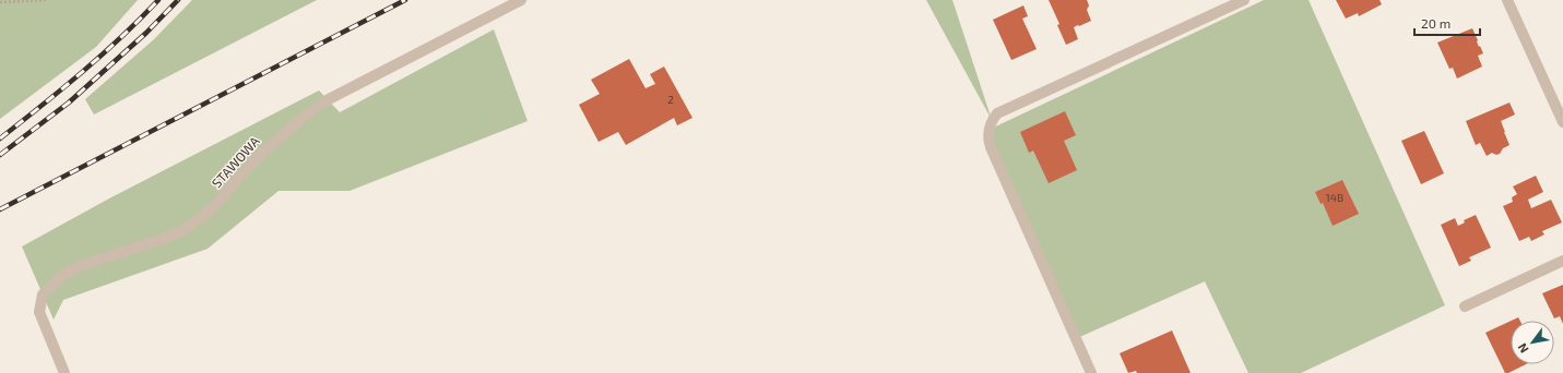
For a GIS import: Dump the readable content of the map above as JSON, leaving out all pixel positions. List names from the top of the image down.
{
  "streets": {
    "street": ["STAWOWA"]
  },
  "house_numbers": ["2", "14B"],
  "scale_bar": "20 m",
  "north": "bottom left"
}
